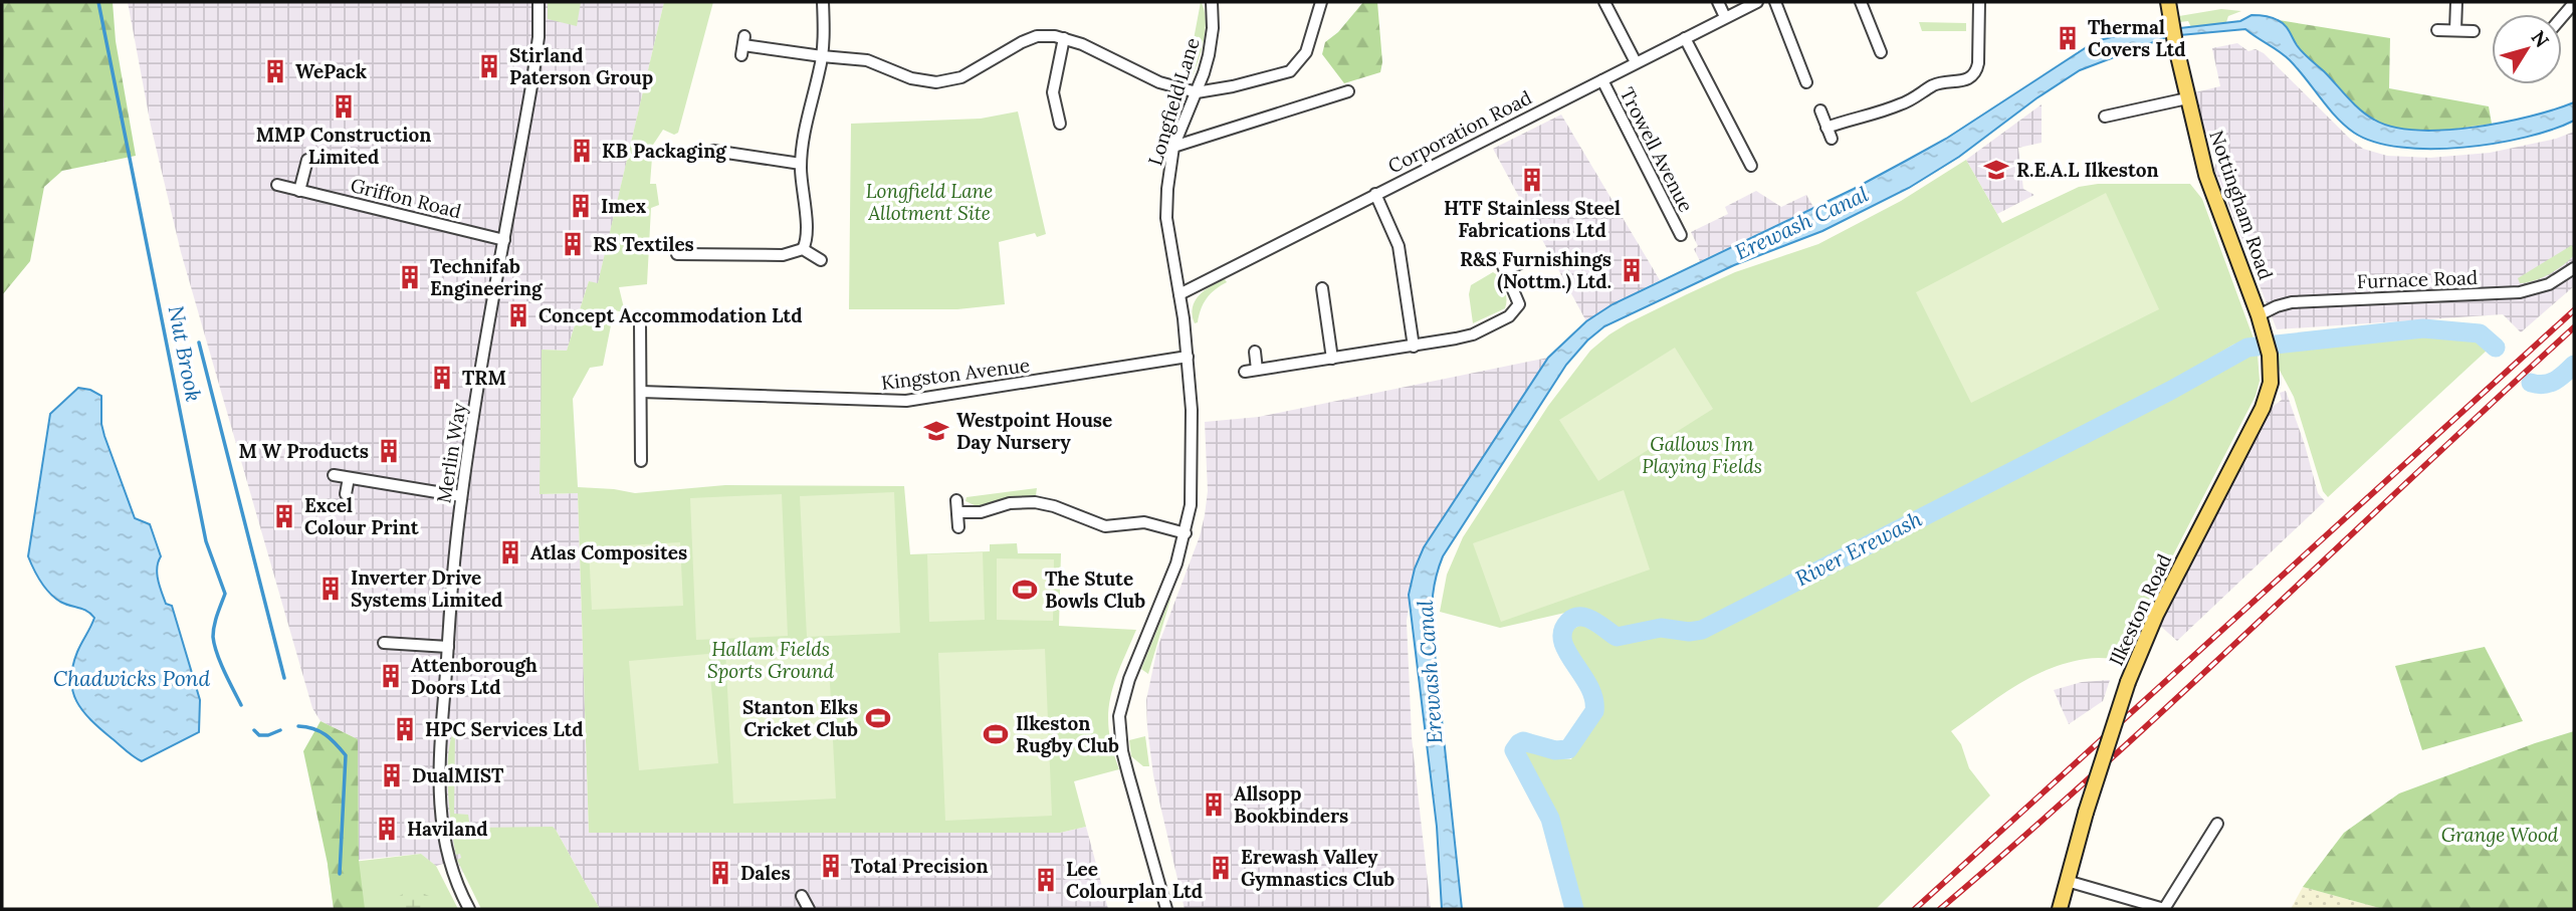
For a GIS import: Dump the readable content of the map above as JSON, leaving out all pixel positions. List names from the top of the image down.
{
  "streets": {
    "main road": ["Nottingham Road", "Ilkeston Road"],
    "street": [
      "Longfield Lane",
      "Corporation Road",
      "Trowell Avenue",
      "Griffon Road",
      "Furnace Road",
      "Kingston Avenue",
      "Merlin Way"
    ]
  },
  "crossings": [
    ["Longfield Lane", "Corporation Road"],
    ["Longfield Lane", "Kingston Avenue"],
    ["Corporation Road", "Trowell Avenue"],
    ["Griffon Road", "Merlin Way"],
    ["Nottingham Road", "Furnace Road"],
    ["Nottingham Road", "Ilkeston Road"]
  ],
  "water": [
    "Erewash Canal",
    "Nut Brook",
    "River Erewash",
    "Chadwicks Pond"
  ],
  "parks": [
    "Longfield Lane Allotment Site",
    "Gallows Inn Playing Fields",
    "Hallam Fields Sports Ground",
    "Grange Wood"
  ],
  "places": {
    "building": [
      "Thermal Covers Ltd",
      "Stirland Paterson Group",
      "WePack",
      "MMP Construction Limited",
      "KB Packaging",
      "HTF Stainless Steel Fabrications Ltd",
      "Imex",
      "RS Textiles",
      "R&S Furnishings (Nottm.) Ltd.",
      "Technifab Engineering",
      "Concept Accommodation Ltd",
      "TRM",
      "M W Products",
      "Excel Colour Print",
      "Atlas Composites",
      "Inverter Drive Systems Limited",
      "Attenborough Doors Ltd",
      "HPC Services Ltd",
      "DualMIST",
      "Allsopp Bookbinders",
      "Haviland",
      "Total Precision",
      "Erewash Valley Gymnastics Club",
      "Dales",
      "Lee Colourplan Ltd"
    ],
    "school or university": ["R.E.A.L Ilkeston", "Westpoint House Day Nursery"],
    "sports": ["The Stute Bowls Club", "Stanton Elks Cricket Club", "Ilkeston Rugby Club"]
  },
  "north": "top right"
}
